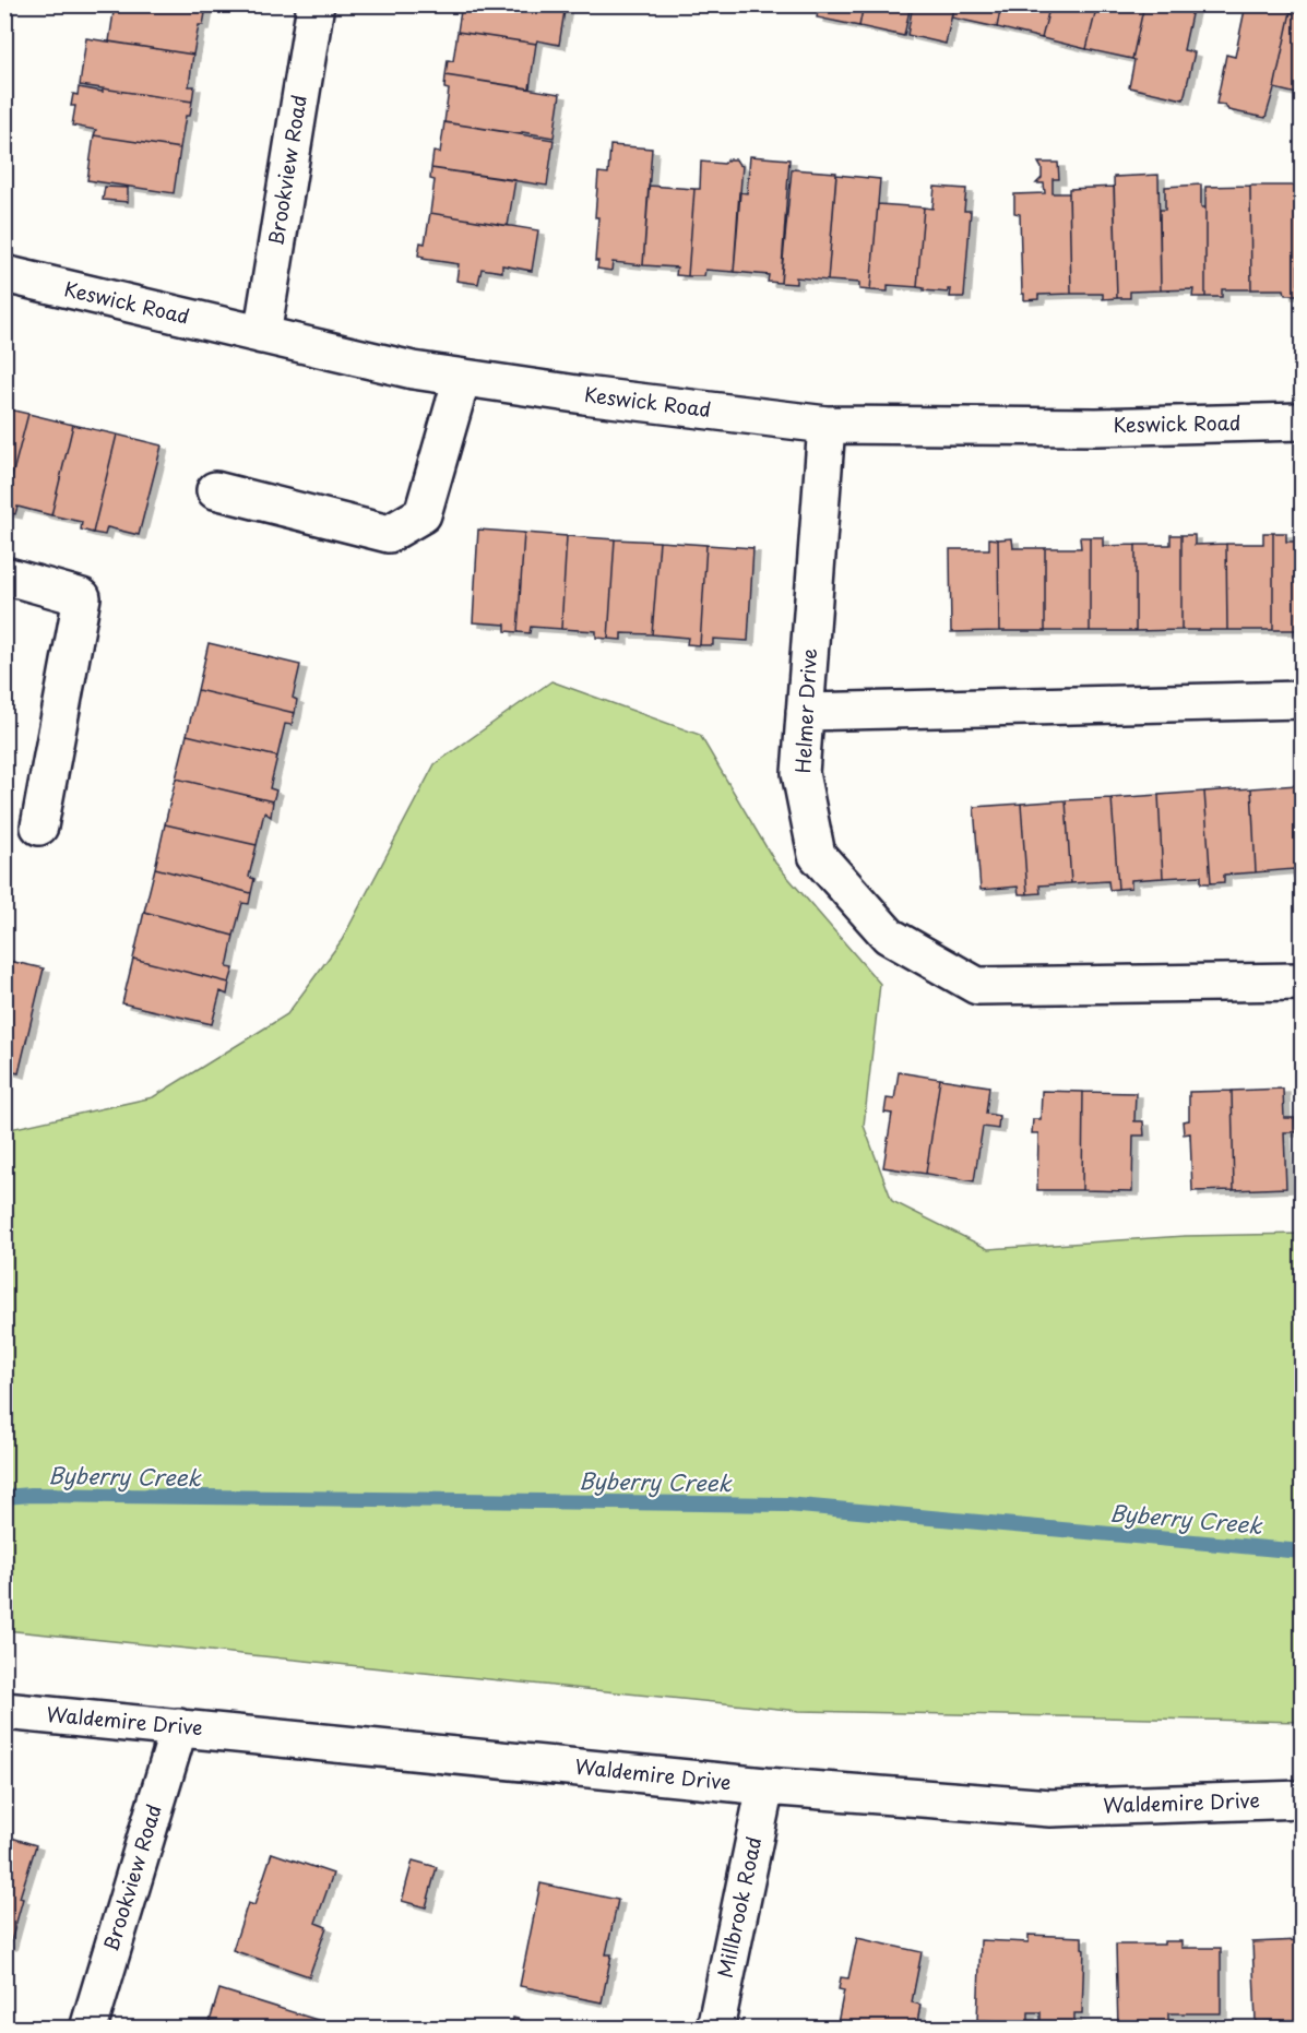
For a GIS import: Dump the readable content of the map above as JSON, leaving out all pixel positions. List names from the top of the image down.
{
  "streets": {
    "street": [
      "Brookview Road",
      "Keswick Road",
      "Helmer Drive",
      "Waldemire Drive",
      "Millbrook Road"
    ]
  },
  "crossings": [
    ["Brookview Road", "Keswick Road"],
    ["Brookview Road", "Waldemire Drive"],
    ["Keswick Road", "Helmer Drive"],
    ["Waldemire Drive", "Millbrook Road"]
  ],
  "water": ["Byberry Creek"]
}
